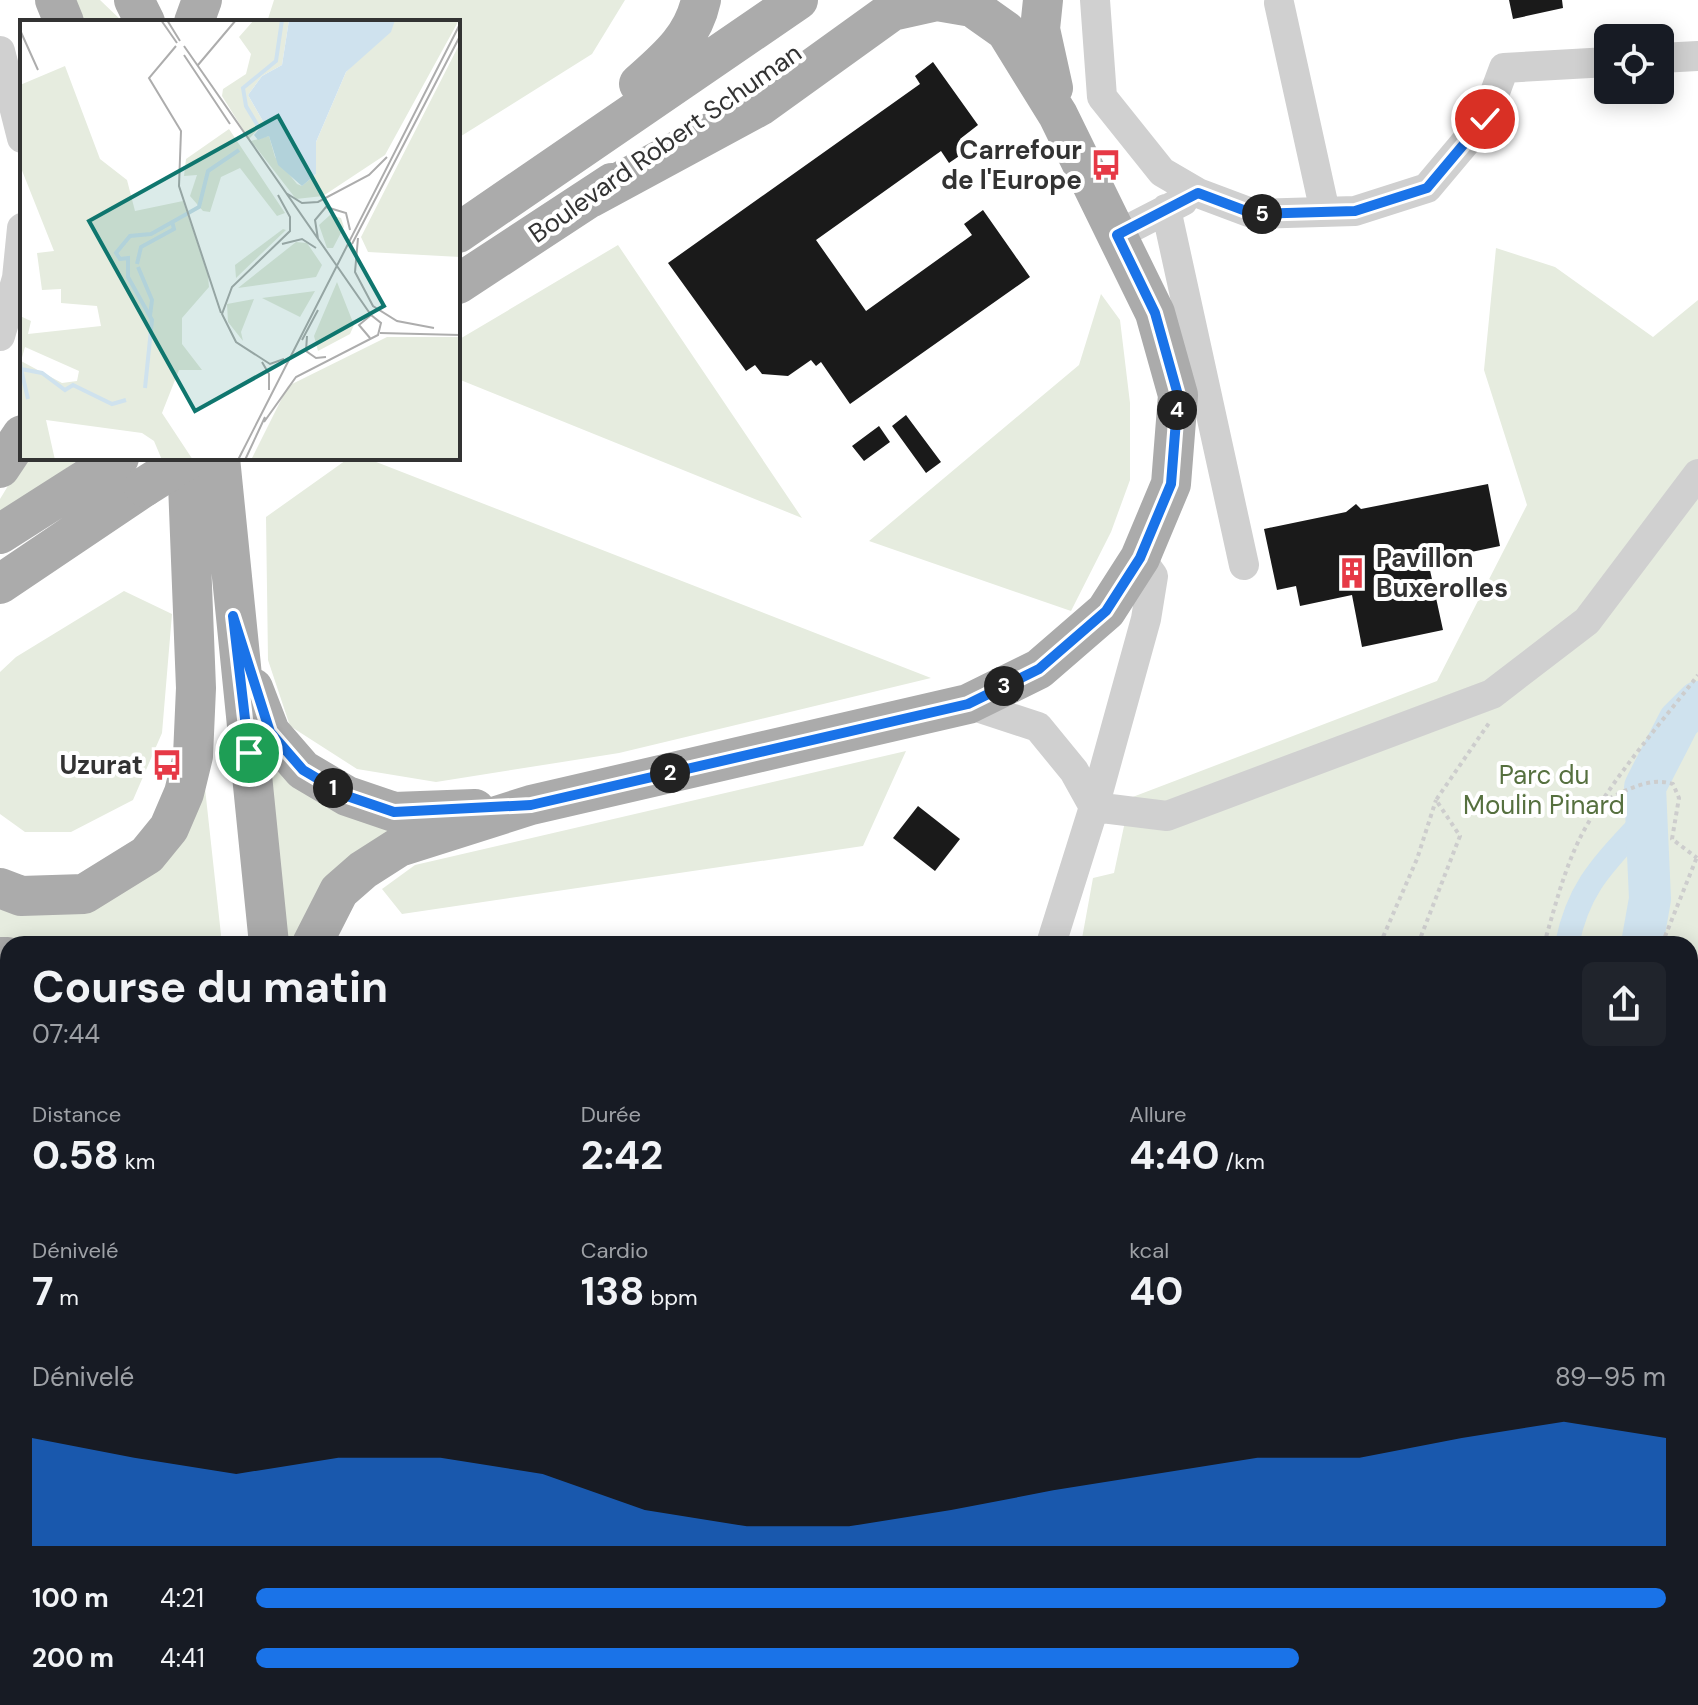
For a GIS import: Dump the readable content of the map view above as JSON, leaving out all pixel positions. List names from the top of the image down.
{
  "streets": {
    "main road": ["Boulevard Robert Schuman"]
  },
  "parks": ["Parc du Moulin Pinard"],
  "places": {
    "bus stop": ["Carrefour de l'Europe", "Uzurat"],
    "building": ["Pavillon Buxerolles"]
  },
  "page": {
    "pins": [
      "5",
      "4",
      "3",
      "2",
      "1"
    ],
    "heading": ["Course du matin", "07:44"],
    "stats": [
      ["Distance", "0.58 km"],
      ["Durée", "2:42"],
      ["Allure", "4:40 /km"],
      ["Dénivelé", "7 m"],
      ["Cardio", "138 bpm"],
      ["kcal", "40"]
    ],
    "chart": ["Dénivelé", "89–95 m"],
    "list": [
      {
        "name": "100 m",
        "note": "4:21"
      },
      {
        "name": "200 m",
        "note": "4:41"
      }
    ]
  }
}
